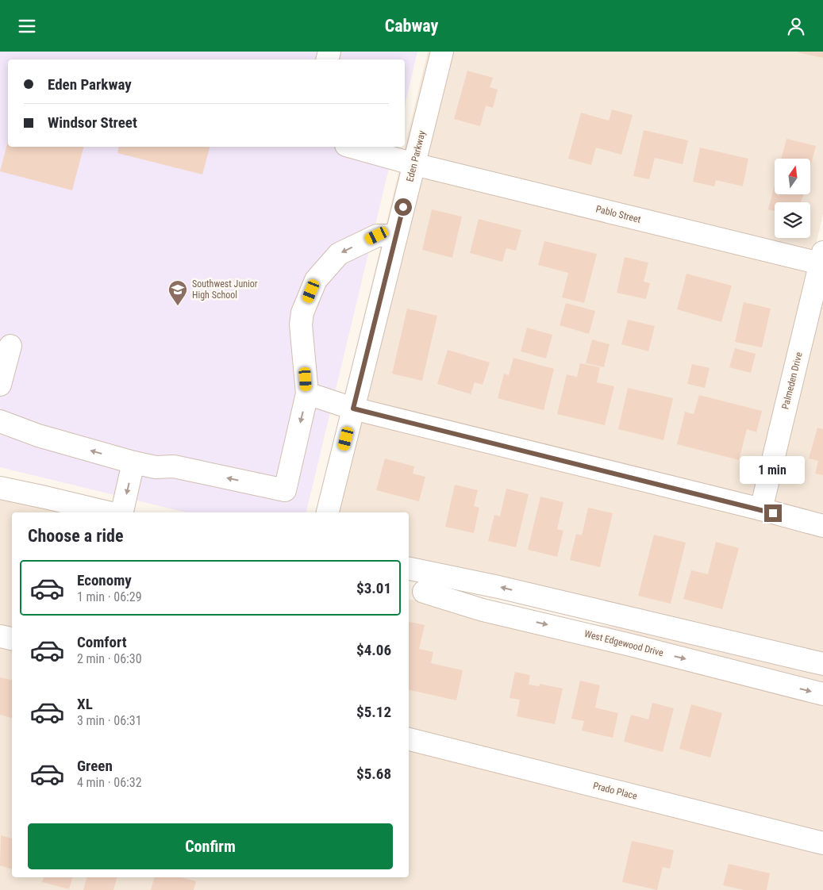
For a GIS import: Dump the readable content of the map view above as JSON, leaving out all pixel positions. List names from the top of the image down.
{
  "streets": {
    "street": [
      "Eden Parkway",
      "Pablo Street",
      "Palmeden Drive",
      "West Edgewood Drive",
      "Prado Place"
    ]
  },
  "crossings": [
    ["Eden Parkway", "Pablo Street"],
    ["Pablo Street", "Palmeden Drive"]
  ],
  "places": {
    "school or university": ["Southwest Junior High School"]
  },
  "north": "top",
  "page": {
    "header": "Cabway",
    "banner": ["Eden Parkway", "Windsor Street"],
    "bubble": "1 min",
    "heading": "Choose a ride",
    "list": [
      {
        "name": "Economy",
        "note": "1 min · 06:29",
        "value": "$3.01"
      },
      {
        "name": "Comfort",
        "note": "2 min · 06:30",
        "value": "$4.06"
      },
      {
        "name": "XL",
        "note": "3 min · 06:31",
        "value": "$5.12"
      },
      {
        "name": "Green",
        "note": "4 min · 06:32",
        "value": "$5.68"
      }
    ],
    "buttons": "Confirm"
  }
}
